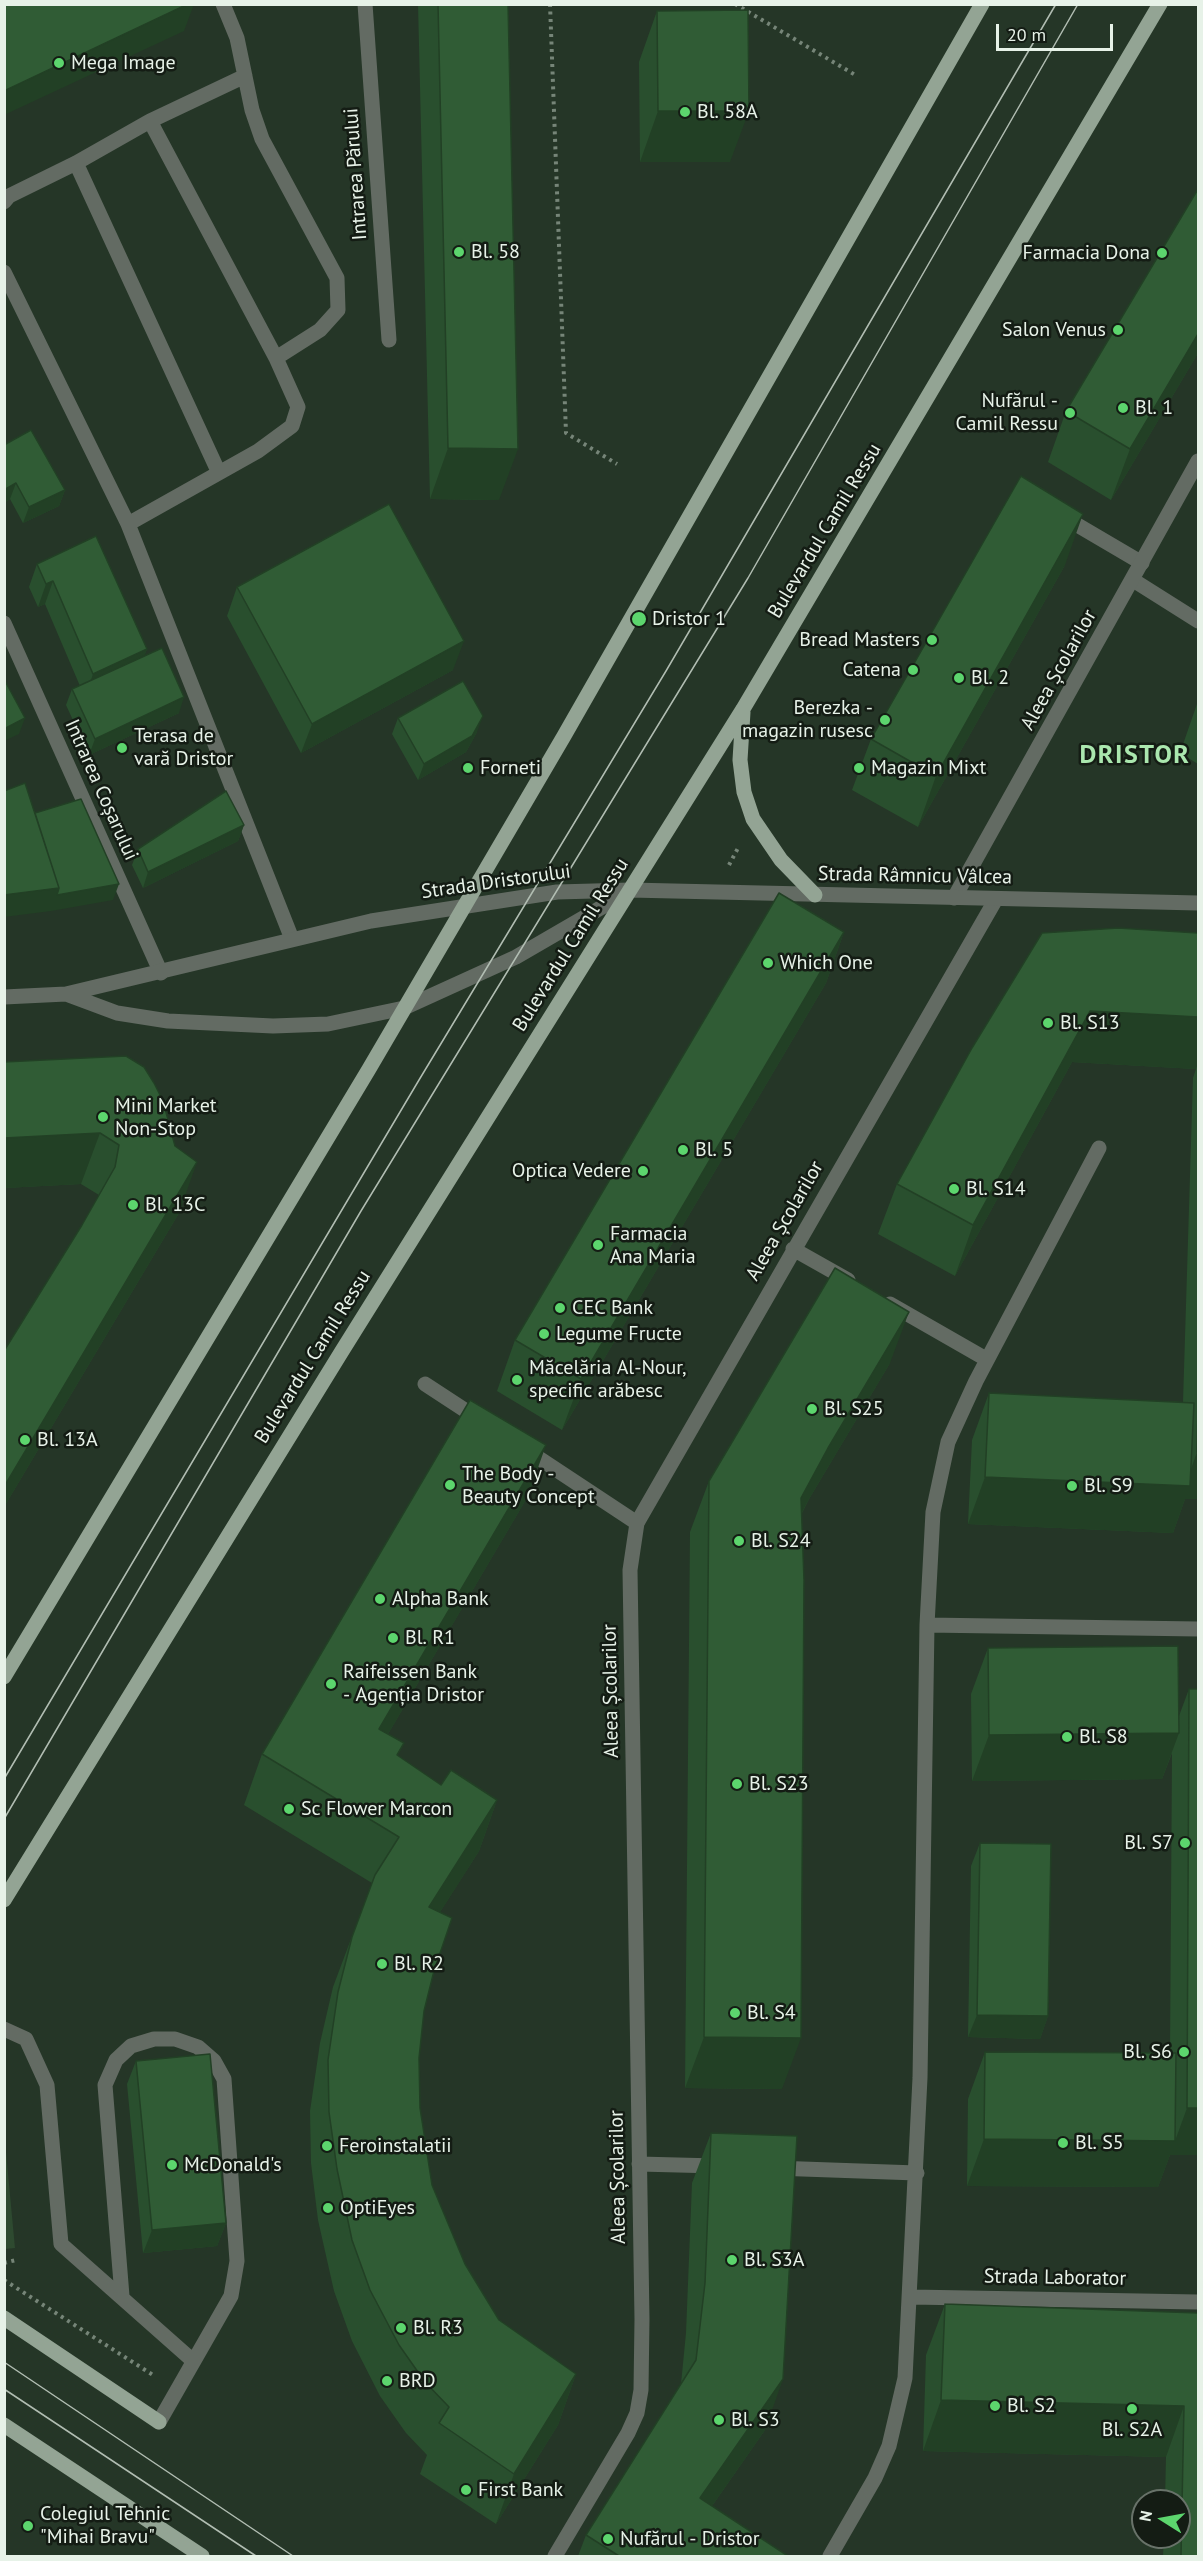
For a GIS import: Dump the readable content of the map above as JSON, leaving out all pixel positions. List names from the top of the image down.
{
  "streets": {
    "main road": ["Bulevardul Camil Ressu"],
    "street": [
      "Intrarea Părului",
      "Aleea Școlarilor",
      "Intrarea Coșarului",
      "Strada Râmnicu Vâlcea",
      "Strada Dristorului",
      "Strada Laborator"
    ]
  },
  "crossings": [
    ["Bulevardul Camil Ressu", "Strada Râmnicu Vâlcea"],
    ["Bulevardul Camil Ressu", "Strada Dristorului"],
    ["Aleea Școlarilor", "Strada Râmnicu Vâlcea"],
    ["Intrarea Coșarului", "Strada Dristorului"],
    ["Strada Râmnicu Vâlcea", "Strada Dristorului"]
  ],
  "districts": ["DRISTOR"],
  "places": [
    "Mega Image",
    "Bl. 58A",
    "Bl. 58",
    "Farmacia Dona",
    "Salon Venus",
    "Bl. 1",
    "Nufărul - Camil Ressu",
    "Dristor 1",
    "Bread Masters",
    "Catena",
    "Bl. 2",
    "Berezka - magazin rusesc",
    "Terasa de vară Dristor",
    "Forneti",
    "Magazin Mixt",
    "Which One",
    "Bl. S13",
    "Mini Market Non-Stop",
    "Bl. 5",
    "Optica Vedere",
    "Bl. S14",
    "Bl. 13C",
    "Farmacia Ana Maria",
    "CEC Bank",
    "Legume Fructe",
    "Măcelăria Al-Nour, specific arăbesc",
    "Bl. S25",
    "Bl. 13A",
    "The Body - Beauty Concept",
    "Bl. S9",
    "Bl. S24",
    "Alpha Bank",
    "Bl. R1",
    "Raifeissen Bank - Agenția Dristor",
    "Bl. S8",
    "Bl. S23",
    "Sc Flower Marcon",
    "Bl. S7",
    "Bl. R2",
    "Bl. S4",
    "Bl. S6",
    "Bl. S5",
    "Feroinstalatii",
    "McDonald's",
    "OptiEyes",
    "Bl. S3A",
    "Bl. R3",
    "BRD",
    "Bl. S2",
    "Bl. S2A",
    "Bl. S3",
    "First Bank",
    "Colegiul Tehnic \"Mihai Bravu\"",
    "Nufărul - Dristor"
  ],
  "scale_bar": "20 m",
  "north": "left"
}
